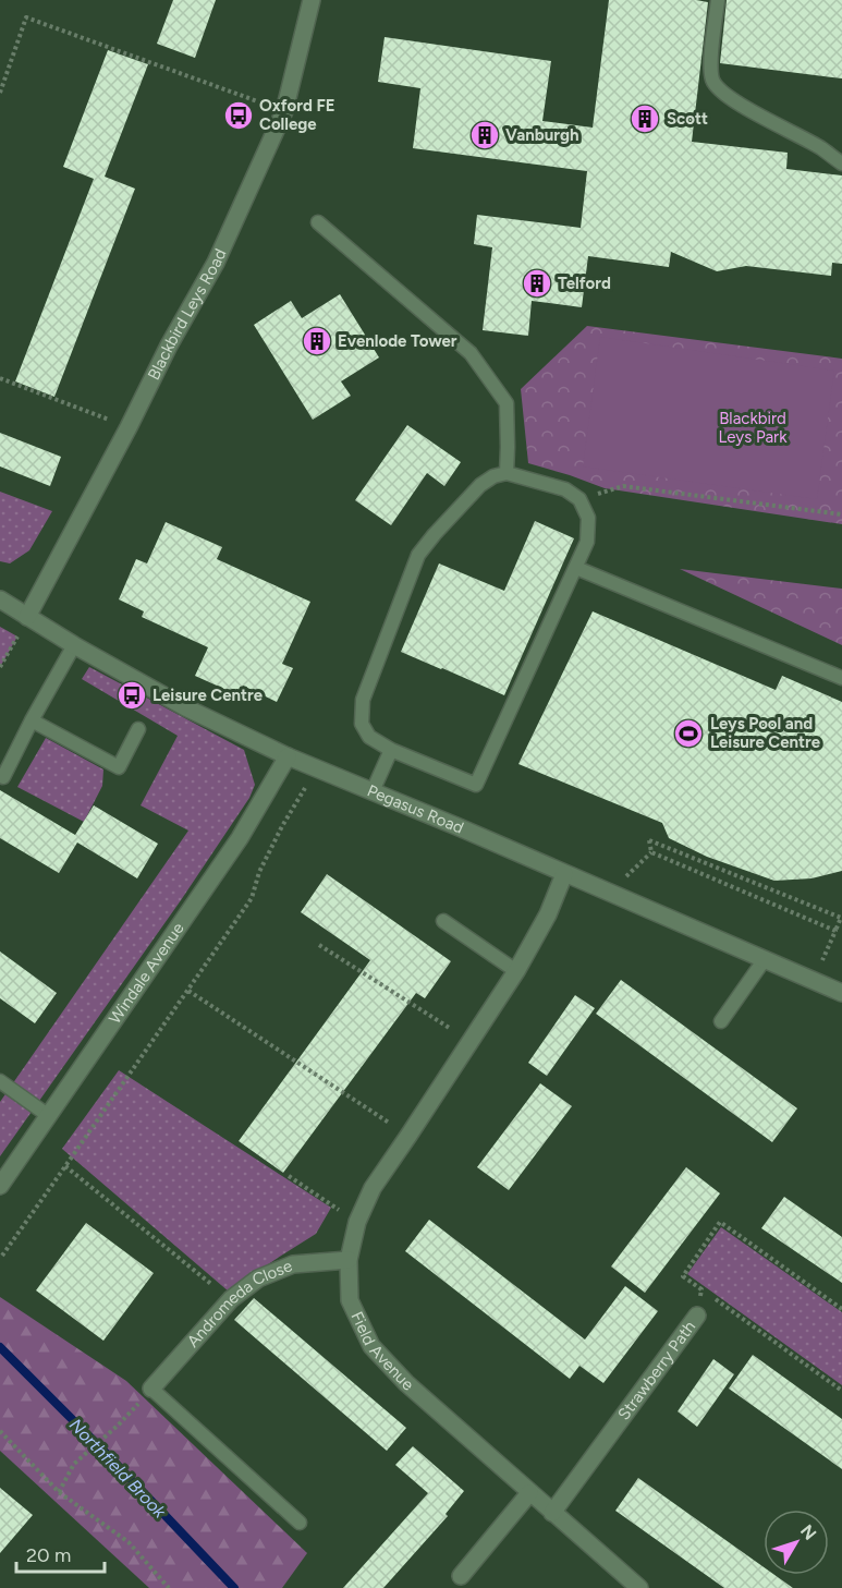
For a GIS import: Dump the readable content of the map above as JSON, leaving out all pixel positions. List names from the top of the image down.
{
  "streets": {
    "street": [
      "Blackbird Leys Road",
      "Pegasus Road",
      "Windale Avenue",
      "Andromeda Close",
      "Field Avenue",
      "Strawberry Path"
    ]
  },
  "crossings": [
    ["Blackbird Leys Road", "Pegasus Road"],
    ["Pegasus Road", "Windale Avenue"],
    ["Pegasus Road", "Field Avenue"],
    ["Andromeda Close", "Field Avenue"],
    ["Field Avenue", "Strawberry Path"]
  ],
  "water": ["Northfield Brook"],
  "parks": ["Blackbird Leys Park"],
  "places": {
    "bus stop": ["Oxford FE College", "Leisure Centre"],
    "building": [
      "Scott",
      "Vanburgh",
      "Telford",
      "Evenlode Tower"
    ],
    "sports": ["Leys Pool and Leisure Centre"]
  },
  "scale_bar": "20 m",
  "north": "top right"
}
